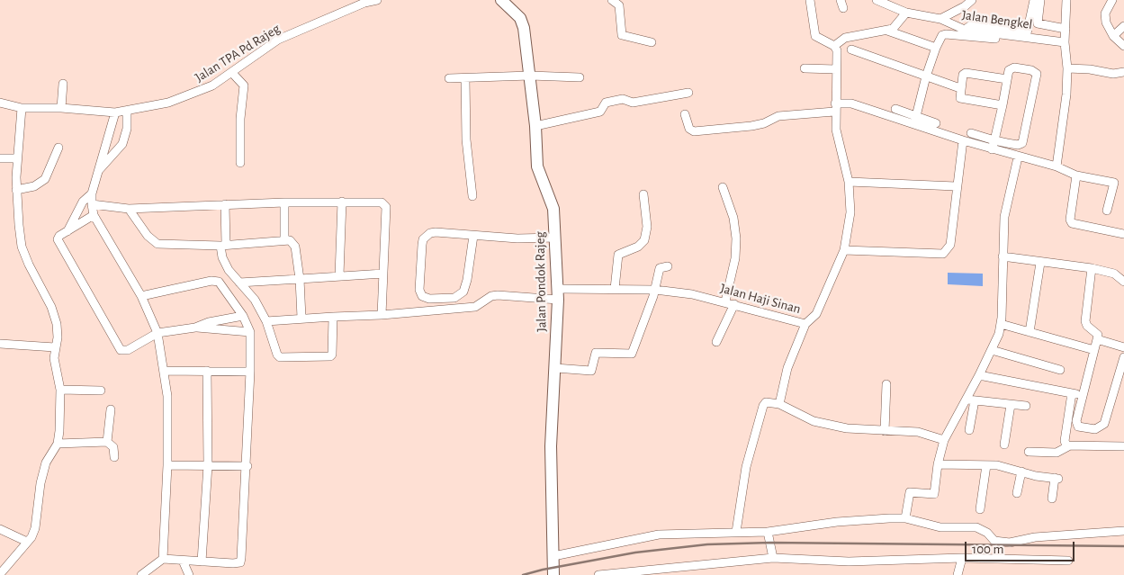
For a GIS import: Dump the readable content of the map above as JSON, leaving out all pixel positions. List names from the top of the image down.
{
  "streets": {
    "main road": ["Jalan Pondok Rajeg"],
    "street": ["Jalan Bengkel", "Jalan TPA Pd Rajeg", "Jalan Haji Sinan"]
  },
  "crossings": [
    ["Jalan Pondok Rajeg", "Jalan Haji Sinan"]
  ],
  "scale_bar": "100 m"
}
